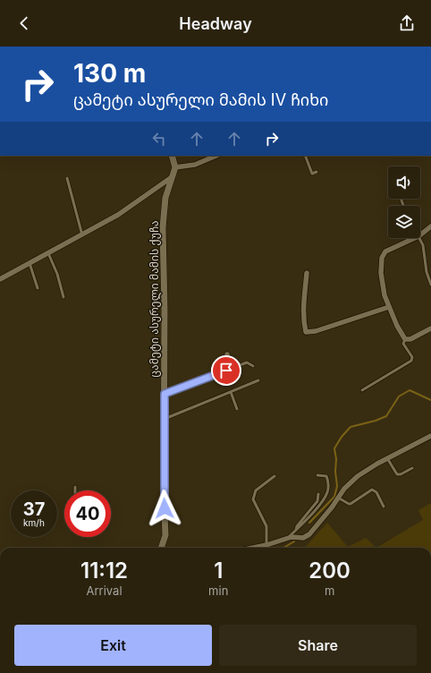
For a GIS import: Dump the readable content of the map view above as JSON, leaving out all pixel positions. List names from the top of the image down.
{
  "streets": {
    "street": ["ცამეტი ასურელი მამის ქუჩა"]
  },
  "page": {
    "header": "Headway",
    "turn": ["130 m", "ცამეტი ასურელი მამის IV ჩიხი"],
    "speed": "37 km/h",
    "limit": "40",
    "eta": [
      "11:12",
      "Arrival",
      "1",
      "min",
      "200",
      "m"
    ],
    "buttons": ["Exit", "Share"]
  }
}
